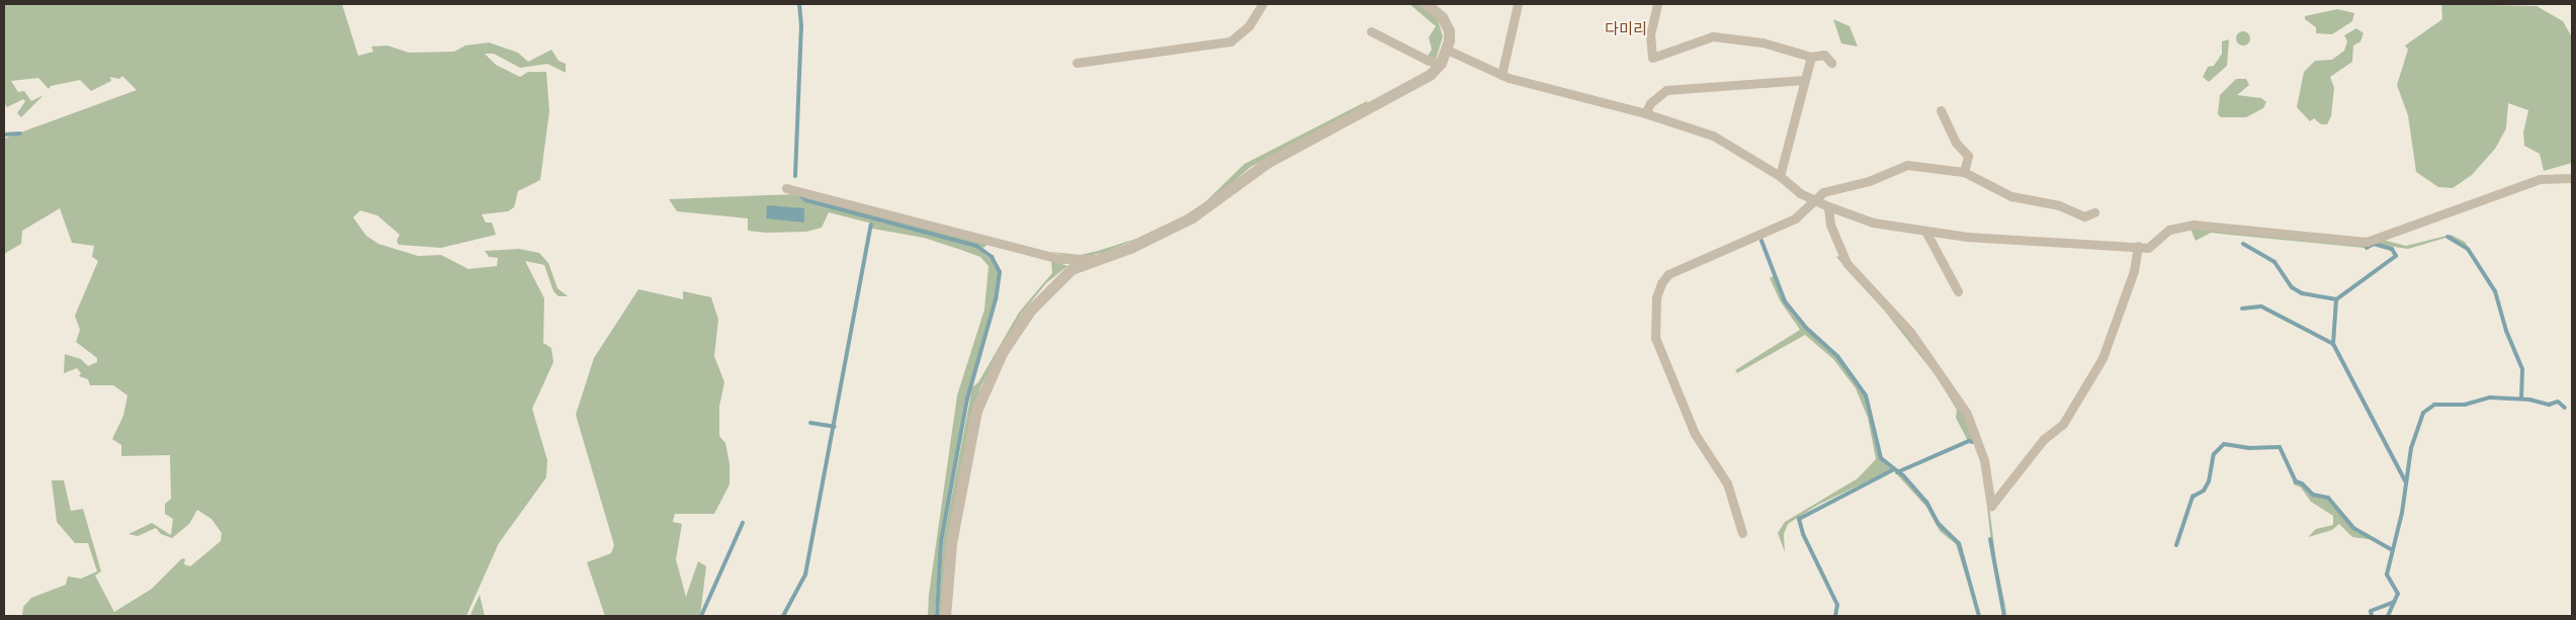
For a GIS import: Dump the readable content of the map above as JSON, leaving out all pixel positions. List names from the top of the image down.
{
  "districts": ["다미리"]
}
